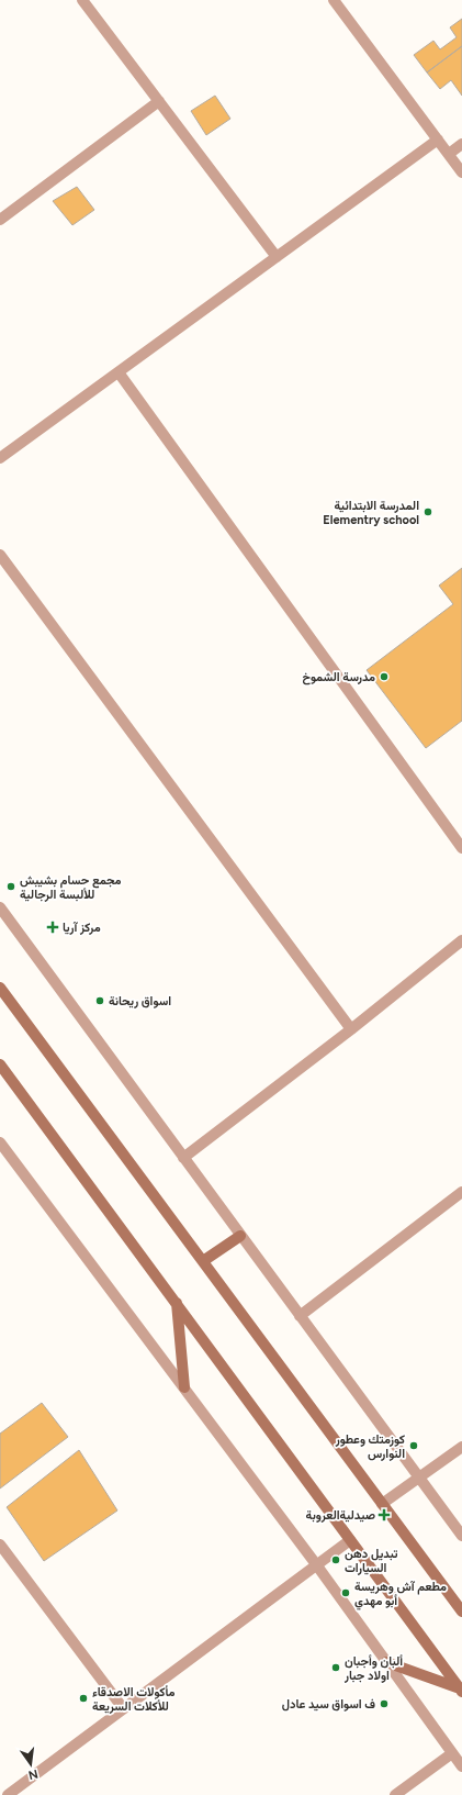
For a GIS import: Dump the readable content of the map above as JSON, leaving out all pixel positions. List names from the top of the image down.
{
  "places": {
    "other": [
      "المدرسة الابتدائية Elementry school",
      "مدرسة الشموخ",
      "مجمع حسام بشيبش للألبسة الرجالية",
      "اسواق ريحانة",
      "كوزمتك وعطور النوارس",
      "تبديل دهن السيارات",
      "مطعم آش وهريسة أبو مهدي",
      "ألبان وأجبان اولاد جبار",
      "مأكولات الاصدقاء للأكلات السريعة",
      "ف اسواق سيد عادل"
    ],
    "health": ["مركز آريا", "صيدليةالعروبة"]
  },
  "north": "bottom"
}
